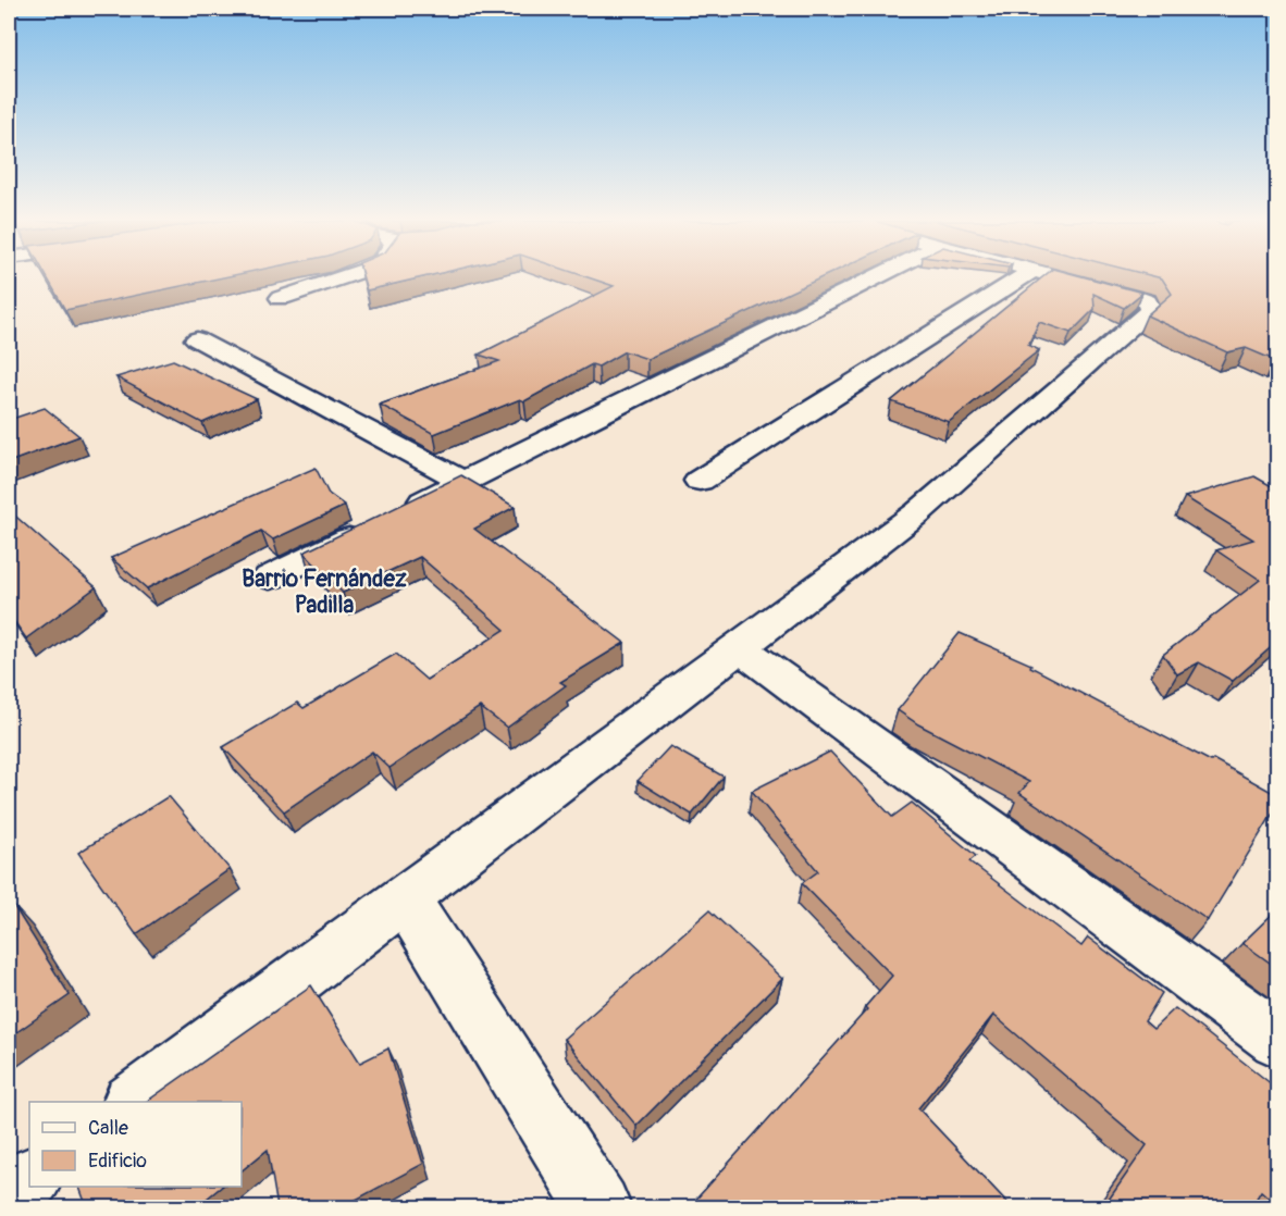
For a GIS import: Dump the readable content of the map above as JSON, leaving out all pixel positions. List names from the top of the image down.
{
  "districts": ["Barrio Fernández Padilla"],
  "legend": ["Calle", "Edificio"]
}
